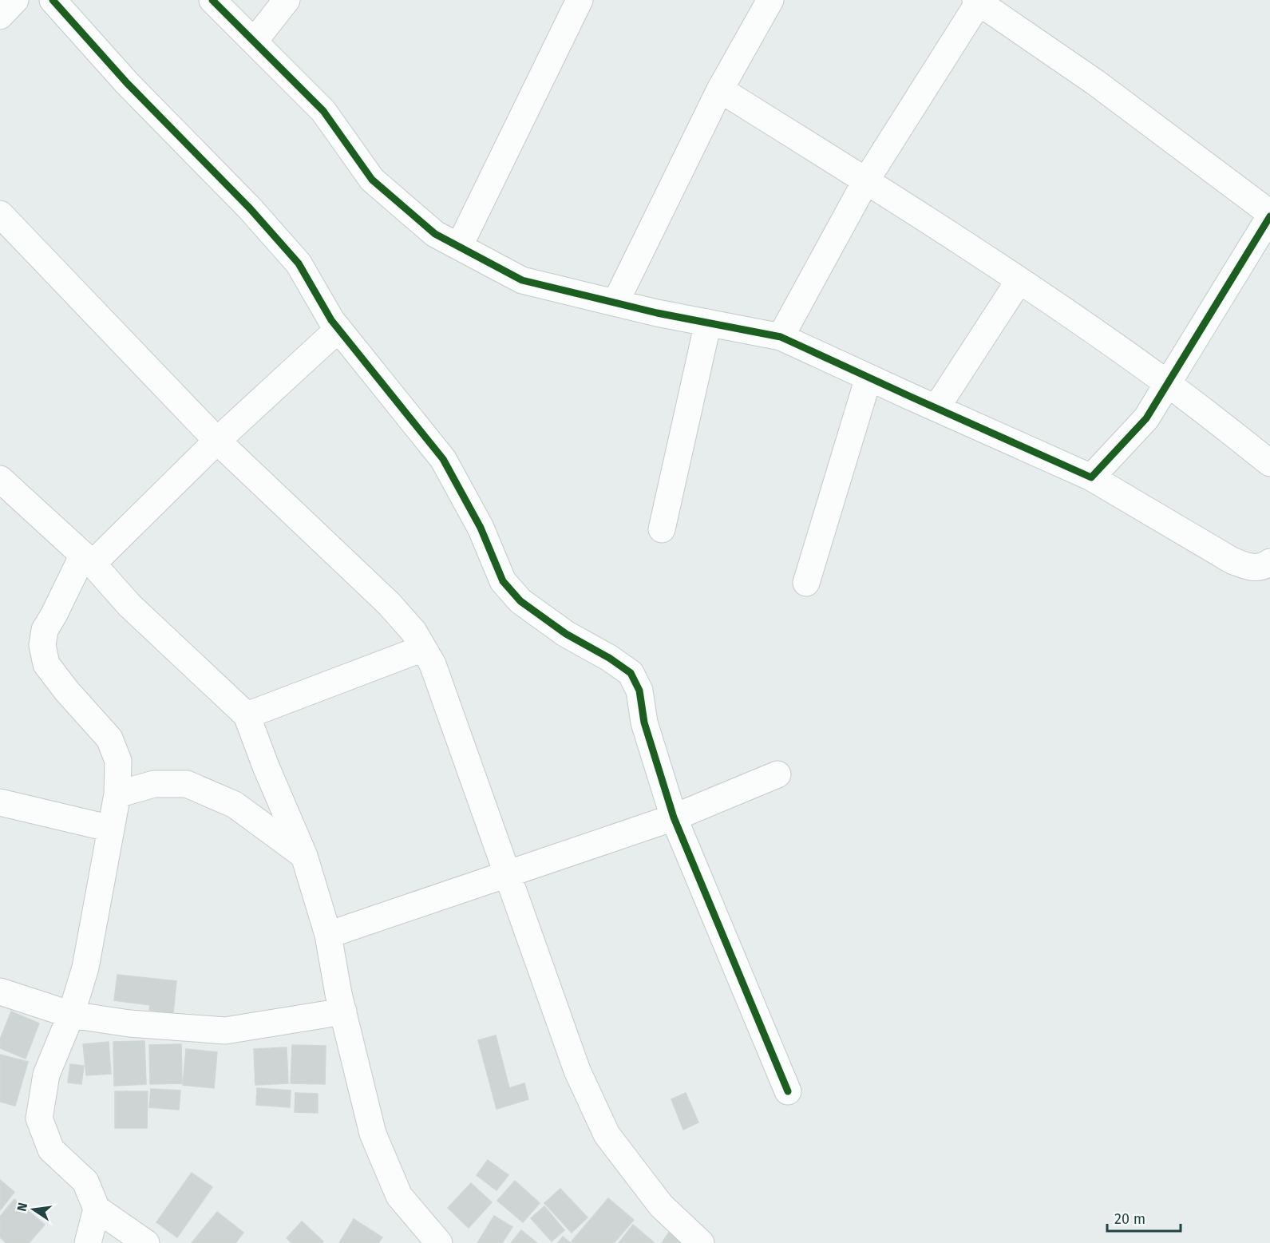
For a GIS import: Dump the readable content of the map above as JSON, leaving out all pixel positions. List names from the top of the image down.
{
  "scale_bar": "20 m",
  "north": "left"
}
